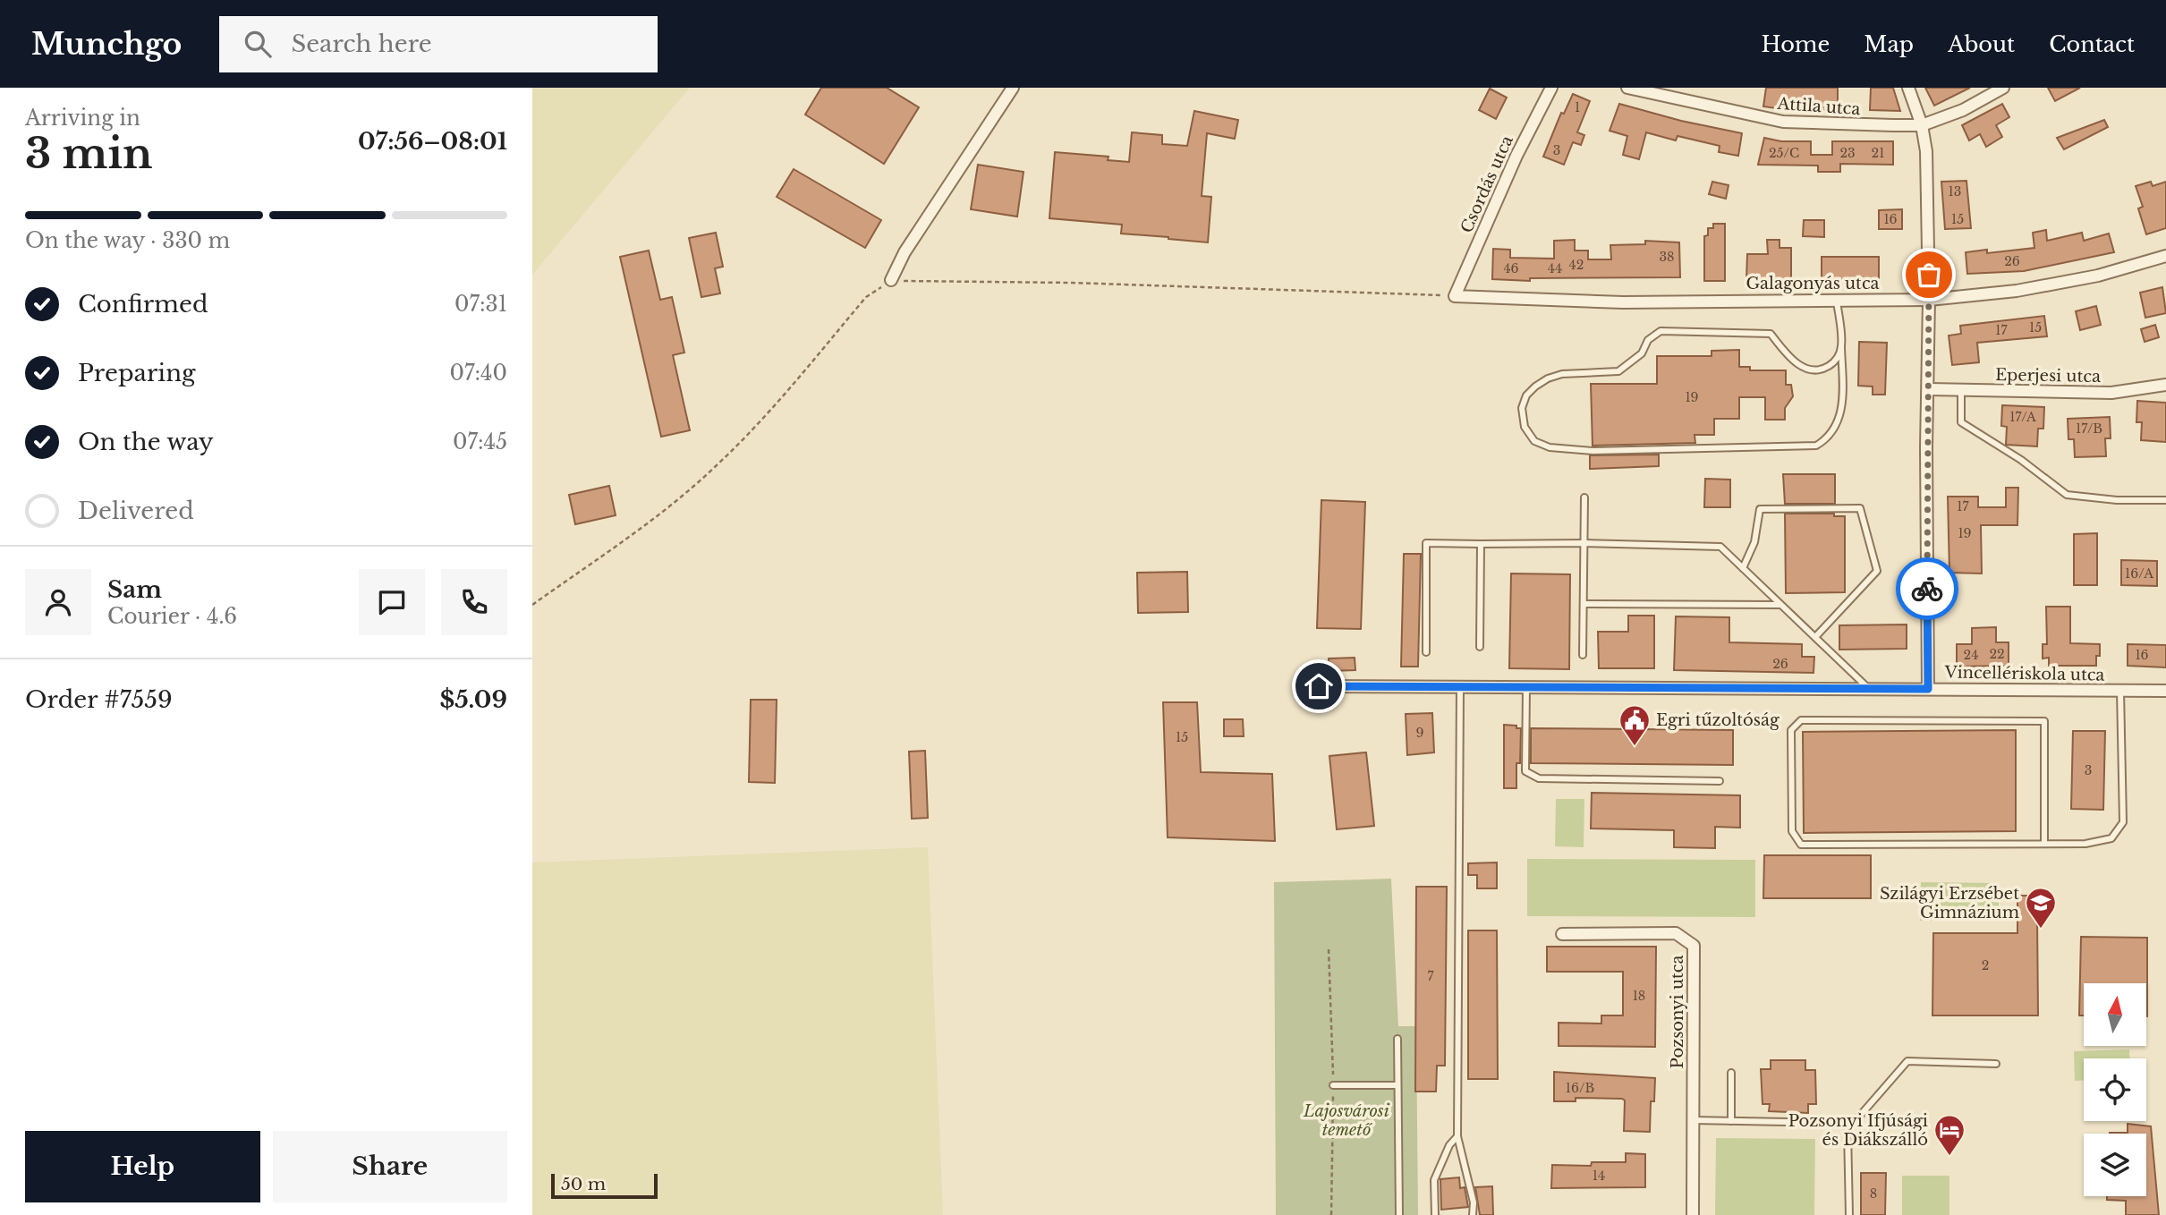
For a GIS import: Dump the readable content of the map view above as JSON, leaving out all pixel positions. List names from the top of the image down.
{
  "streets": {
    "street": [
      "Attila utca",
      "Csordás utca",
      "Galagonyás utca",
      "Eperjesi utca",
      "Vincellériskola utca",
      "Pozsonyi utca"
    ]
  },
  "crossings": [
    ["Csordás utca", "Galagonyás utca"]
  ],
  "parks": ["Lajosvárosi temető"],
  "places": {
    "public building": ["Egri tűzoltóság"],
    "school or university": ["Szilágyi Erzsébet Gimnázium"],
    "hotel": ["Pozsonyi Ifjúsági és Diákszálló"]
  },
  "house_numbers": [
    "1",
    "3",
    "25/C",
    "23",
    "21",
    "13",
    "16",
    "15",
    "38",
    "26",
    "42",
    "46",
    "44",
    "15",
    "17",
    "19",
    "17/A",
    "17/B",
    "17",
    "19",
    "16/A",
    "22",
    "24",
    "16",
    "26",
    "9",
    "15",
    "3",
    "2",
    "7",
    "18",
    "16/B",
    "14",
    "8"
  ],
  "scale_bar": "50 m",
  "north": "top",
  "page": {
    "header": "Munchgo",
    "search": "Search here",
    "nav": [
      "Home",
      "Map",
      "About",
      "Contact"
    ],
    "heading": ["3 min", "Arriving in", "07:56–08:01"],
    "panel": [
      "Sam",
      "Courier · 4.6",
      "Order #7559",
      "$5.09"
    ],
    "bar": "On the way · 330 m",
    "list": [
      ["Confirmed", "07:31"],
      ["Preparing", "07:40"],
      ["On the way", "07:45"],
      "Delivered"
    ],
    "buttons": ["Help", "Share"],
    "scale": "50 m"
  }
}
